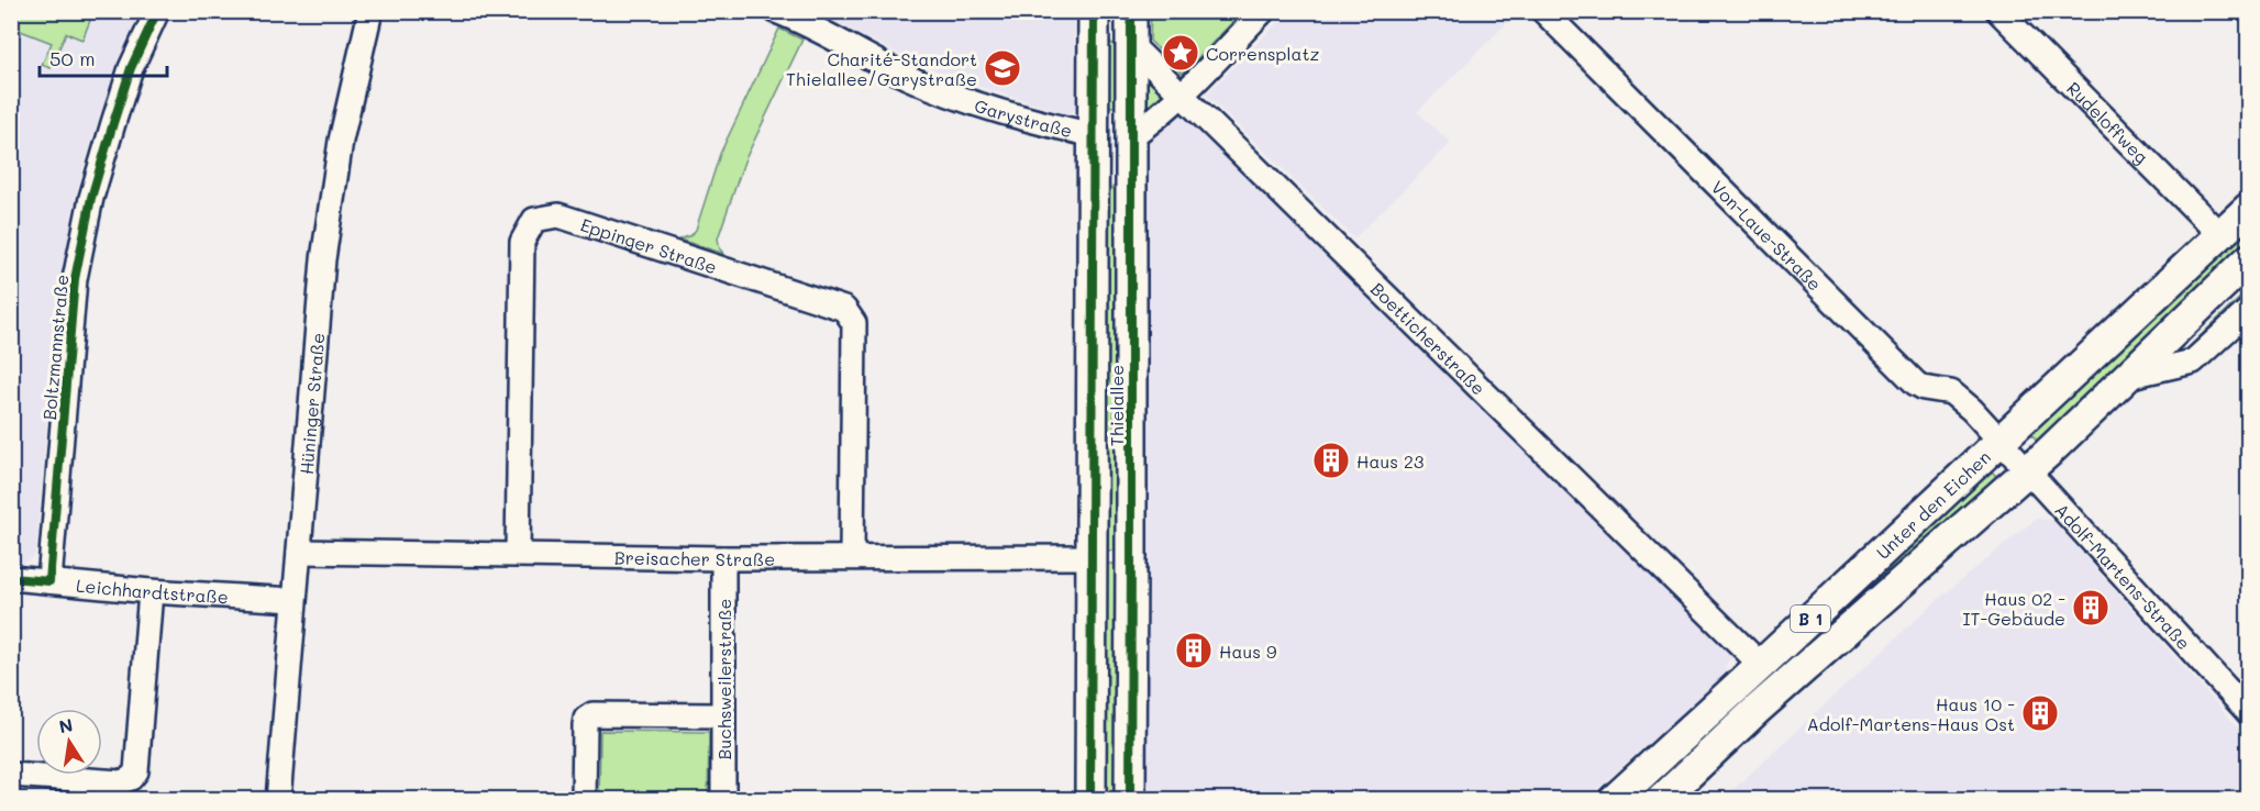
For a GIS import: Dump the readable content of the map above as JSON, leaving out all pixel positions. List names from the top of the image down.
{
  "streets": {
    "main road": [
      "Boetticherstraße",
      "Thielallee",
      "Unter den Eichen",
      "B 1"
    ],
    "street": [
      "Garystraße",
      "Rudeloffweg",
      "Von-Laue-Straße",
      "Eppinger Straße",
      "Boltzmannstraße",
      "Hüninger Straße",
      "Breisacher Straße",
      "Adolf-Martens-Straße",
      "Leichhardtstraße",
      "Buchsweilerstraße"
    ]
  },
  "crossings": [
    ["Garystraße", "Thielallee"],
    ["Rudeloffweg", "Unter den Eichen"],
    ["Von-Laue-Straße", "Unter den Eichen"],
    ["Von-Laue-Straße", "Adolf-Martens-Straße"],
    ["Eppinger Straße", "Breisacher Straße"],
    ["Boetticherstraße", "Thielallee"],
    ["Boetticherstraße", "Unter den Eichen"],
    ["Boltzmannstraße", "Leichhardtstraße"],
    ["Hüninger Straße", "Breisacher Straße"],
    ["Hüninger Straße", "Leichhardtstraße"],
    ["Thielallee", "Breisacher Straße"],
    ["Unter den Eichen", "Adolf-Martens-Straße"],
    ["Breisacher Straße", "Buchsweilerstraße"]
  ],
  "places": {
    "place": ["Corrensplatz"],
    "school or university": ["Charité-Standort Thielallee/Garystraße"],
    "building": [
      "Haus 23",
      "Haus 02 - IT-Gebäude",
      "Haus 9",
      "Haus 10 - Adolf-Martens-Haus Ost"
    ]
  },
  "scale_bar": "50 m",
  "north": "top"
}
